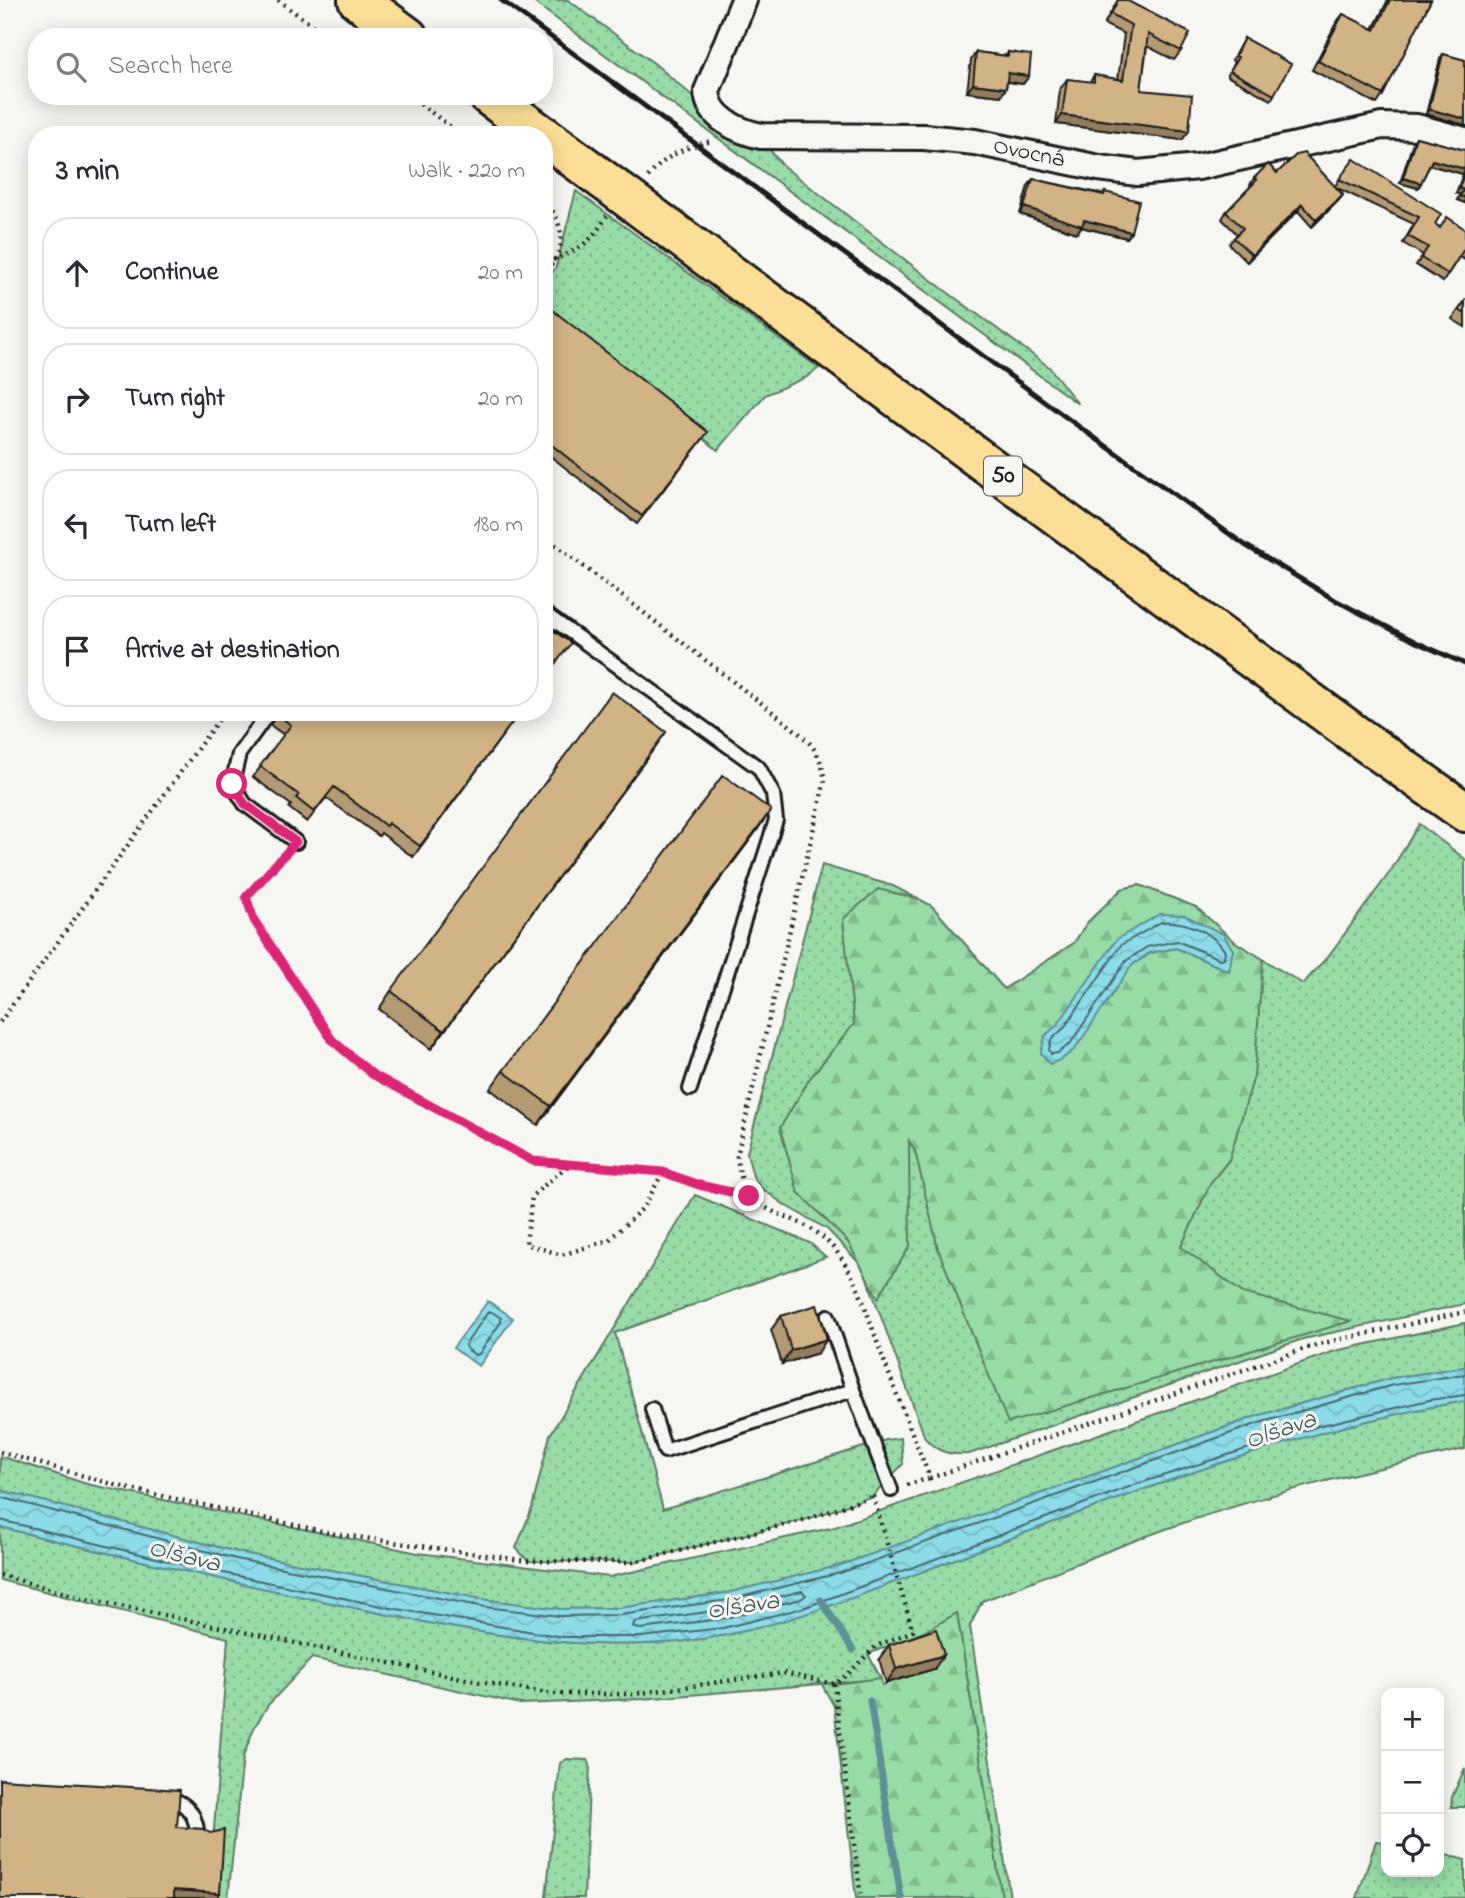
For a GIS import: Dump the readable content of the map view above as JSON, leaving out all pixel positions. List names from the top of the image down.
{
  "streets": {
    "main road": ["50"],
    "street": ["Ovocná"]
  },
  "water": ["Olšava"],
  "page": {
    "search": "Search here",
    "heading": ["3 min", "Walk · 220 m"],
    "list": [
      ["Continue", "20 m"],
      ["Turn right", "20 m"],
      ["Turn left", "180 m"],
      "Arrive at destination"
    ],
    "map_buttons": ["+", "−"]
  }
}
